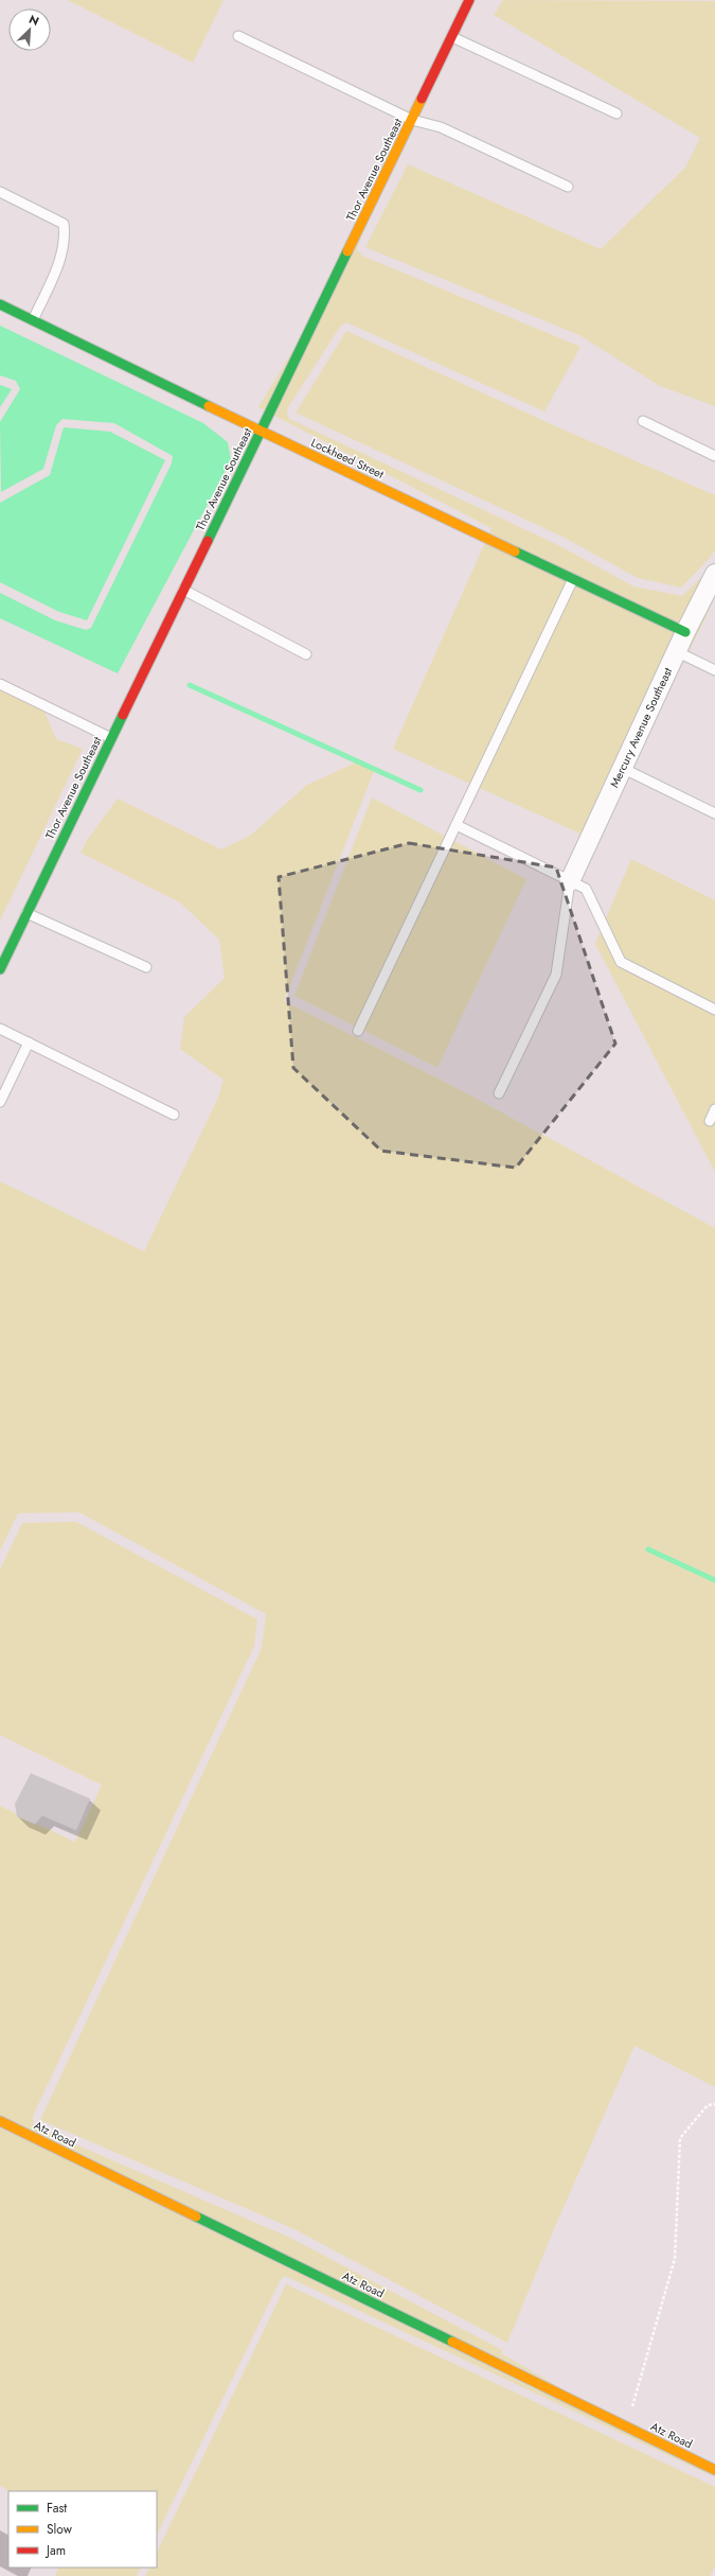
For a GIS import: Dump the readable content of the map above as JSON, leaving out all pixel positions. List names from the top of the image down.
{
  "streets": {
    "street": [
      "Thor Avenue Southeast",
      "Lockheed Street",
      "Mercury Avenue Southeast",
      "Atz Road"
    ]
  },
  "crossings": [
    ["Thor Avenue Southeast", "Lockheed Street"],
    ["Lockheed Street", "Mercury Avenue Southeast"]
  ],
  "legend": ["Fast", "Slow", "Jam"],
  "north": "top right"
}
